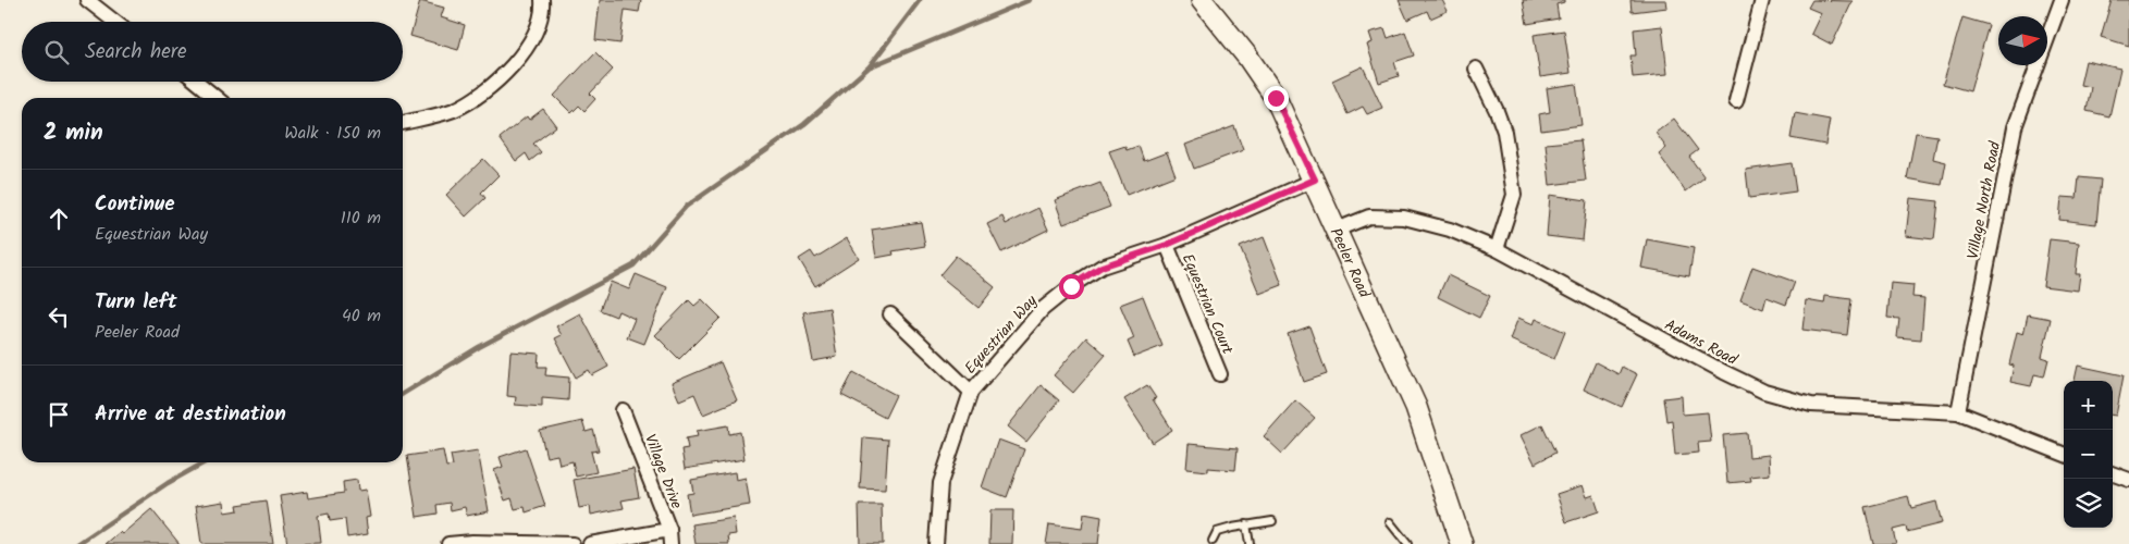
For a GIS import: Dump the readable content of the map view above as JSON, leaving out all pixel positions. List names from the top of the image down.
{
  "streets": {
    "street": [
      "Village North Road",
      "Peeler Road",
      "Equestrian Court",
      "Equestrian Way",
      "Adams Road",
      "Village Drive"
    ]
  },
  "crossings": [
    ["Village North Road", "Adams Road"],
    ["Peeler Road", "Equestrian Way"],
    ["Peeler Road", "Adams Road"],
    ["Equestrian Court", "Equestrian Way"]
  ],
  "north": "right",
  "page": {
    "search": "Search here",
    "heading": ["2 min", "Walk · 150 m"],
    "list": [
      ["Continue", "Equestrian Way", "110 m"],
      ["Turn left", "Peeler Road", "40 m"],
      "Arrive at destination"
    ],
    "map_buttons": ["+", "−"]
  }
}
